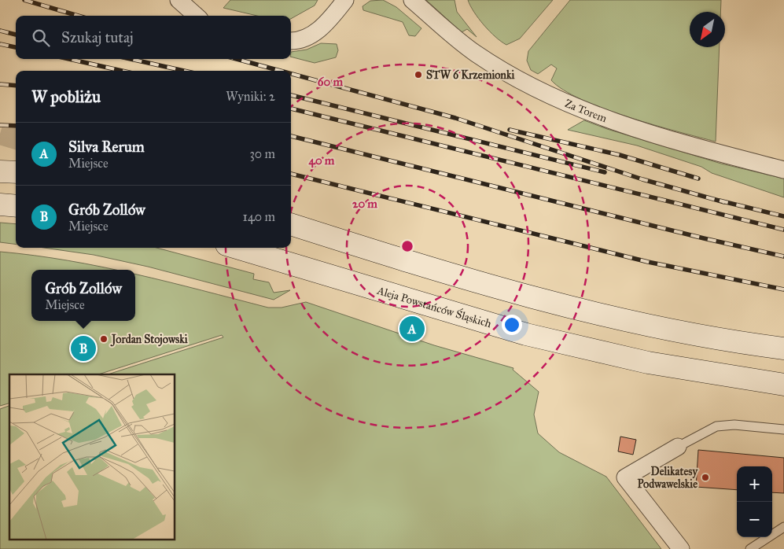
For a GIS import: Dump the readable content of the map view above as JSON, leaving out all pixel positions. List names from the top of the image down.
{
  "streets": {
    "main road": ["Aleja Powstańców Śląskich"],
    "street": ["Za Torem"]
  },
  "places": ["STW 6 Krzemionki", "Jordan Stojowski", "Delikatesy Podwawelskie"],
  "north": "bottom left",
  "page": {
    "search": "Szukaj tutaj",
    "heading": ["W pobliżu", "Wyniki: 2"],
    "list": [
      {
        "mark": "A",
        "name": "Silva Rerum",
        "note": "Miejsce",
        "value": "30 m"
      },
      {
        "mark": "B",
        "name": "Grób Zollów",
        "note": "Miejsce",
        "value": "140 m"
      }
    ],
    "popup": ["Grób Zollów", "Miejsce"],
    "pins": ["A", "B"],
    "map_buttons": ["+", "−"]
  },
  "rings": ["60 m", "40 m", "20 m"]
}
